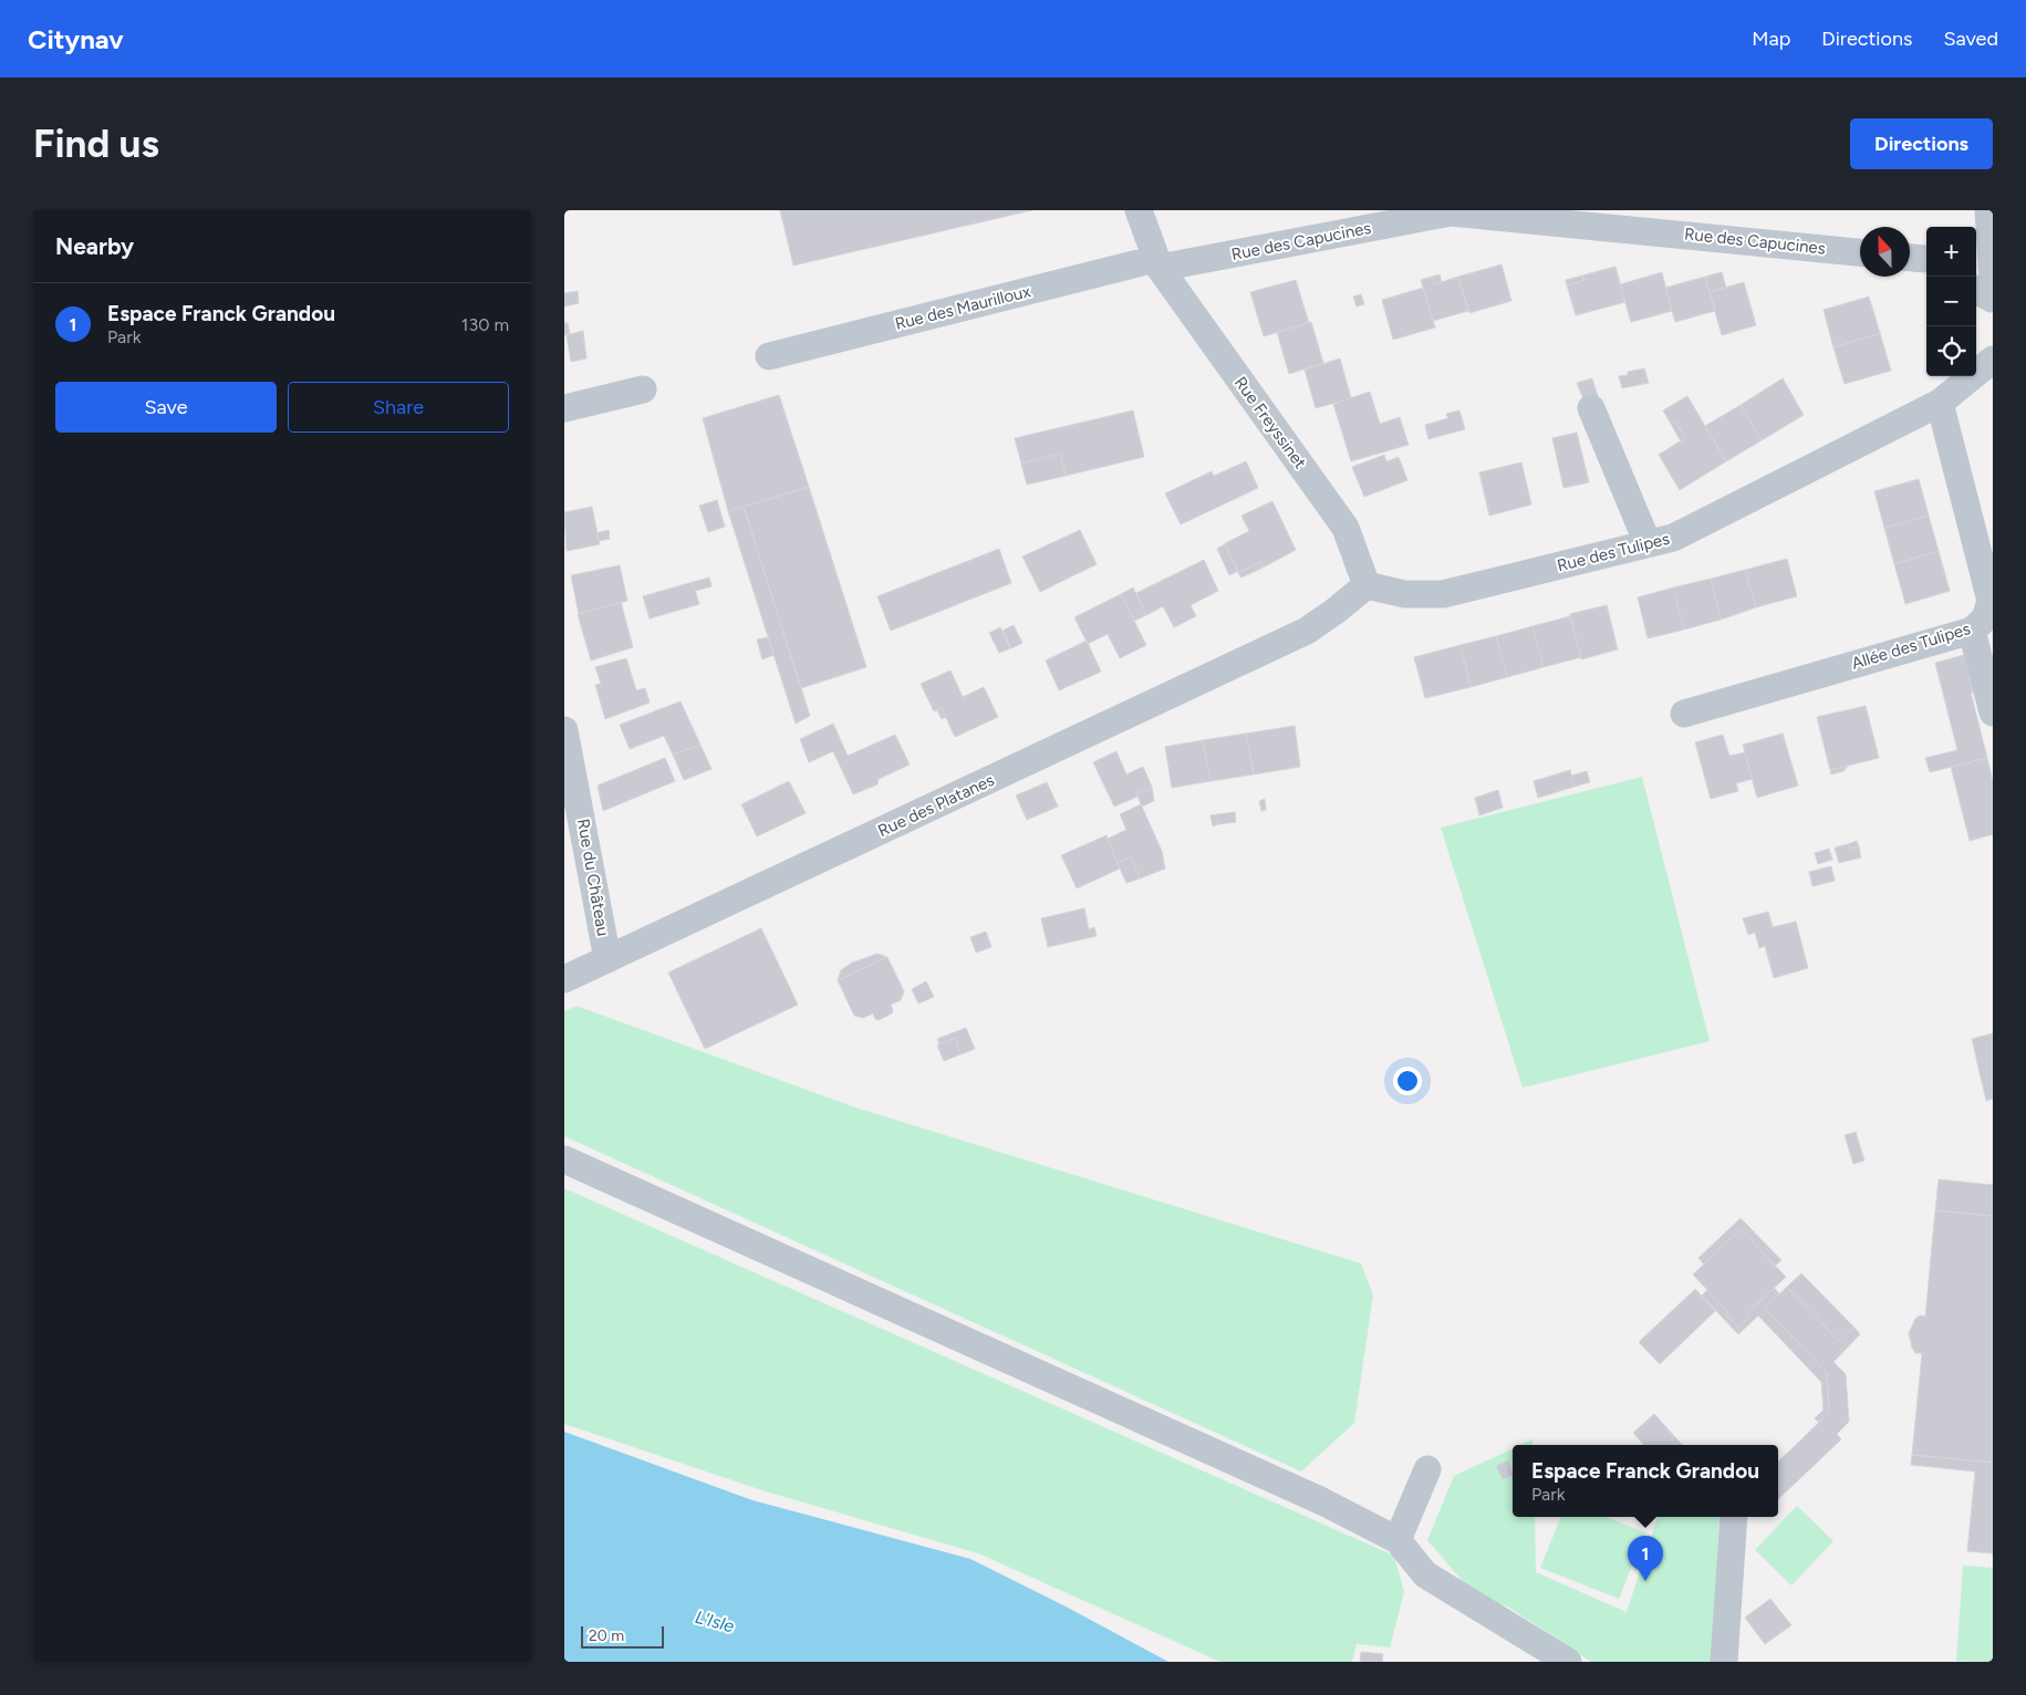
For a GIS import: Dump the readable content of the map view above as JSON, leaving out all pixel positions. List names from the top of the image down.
{
  "streets": {
    "street": [
      "Rue des Capucines",
      "Rue des Maurilloux",
      "Rue Freyssinet",
      "Rue des Tulipes",
      "Allée des Tulipes",
      "Rue des Platanes",
      "Rue du Château"
    ]
  },
  "crossings": [
    ["Rue des Capucines", "Rue des Maurilloux"],
    ["Rue des Capucines", "Rue Freyssinet"],
    ["Rue des Maurilloux", "Rue Freyssinet"],
    ["Rue Freyssinet", "Rue des Tulipes"],
    ["Rue Freyssinet", "Rue des Platanes"],
    ["Rue des Tulipes", "Allée des Tulipes"],
    ["Rue des Tulipes", "Rue des Platanes"],
    ["Rue des Platanes", "Rue du Château"]
  ],
  "water": ["L'Isle"],
  "scale_bar": "20 m",
  "north": "top",
  "page": {
    "header": "Citynav",
    "nav": ["Map", "Directions", "Saved"],
    "buttons": [
      "Directions",
      ["Save", "Share"]
    ],
    "title": "Find us",
    "heading": "Nearby",
    "map_buttons": ["+", "−"],
    "list": [
      {
        "mark": "1",
        "name": "Espace Franck Grandou",
        "note": "Park",
        "value": "130 m"
      }
    ],
    "popup": ["Espace Franck Grandou", "Park"],
    "pins": "1",
    "scale": "20 m"
  }
}
